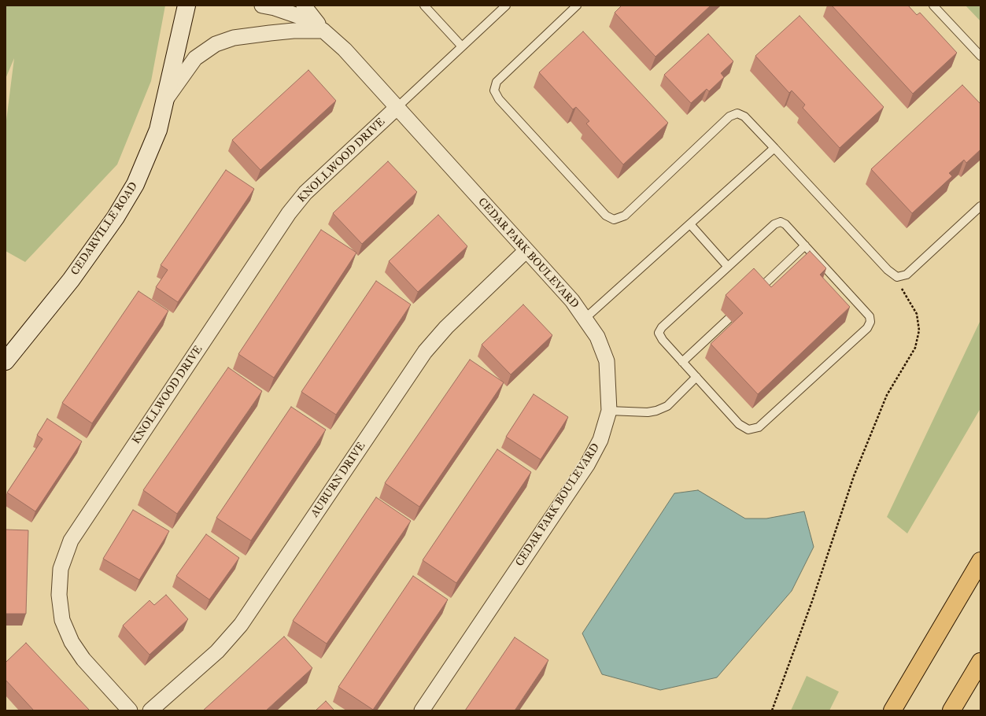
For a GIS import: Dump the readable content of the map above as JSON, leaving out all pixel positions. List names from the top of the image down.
{
  "streets": {
    "main road": ["CEDARVILLE ROAD"],
    "street": ["KNOLLWOOD DRIVE", "CEDAR PARK BOULEVARD", "AUBURN DRIVE"]
  },
  "crossings": [
    ["KNOLLWOOD DRIVE", "CEDAR PARK BOULEVARD"],
    ["CEDAR PARK BOULEVARD", "AUBURN DRIVE"]
  ]
}
